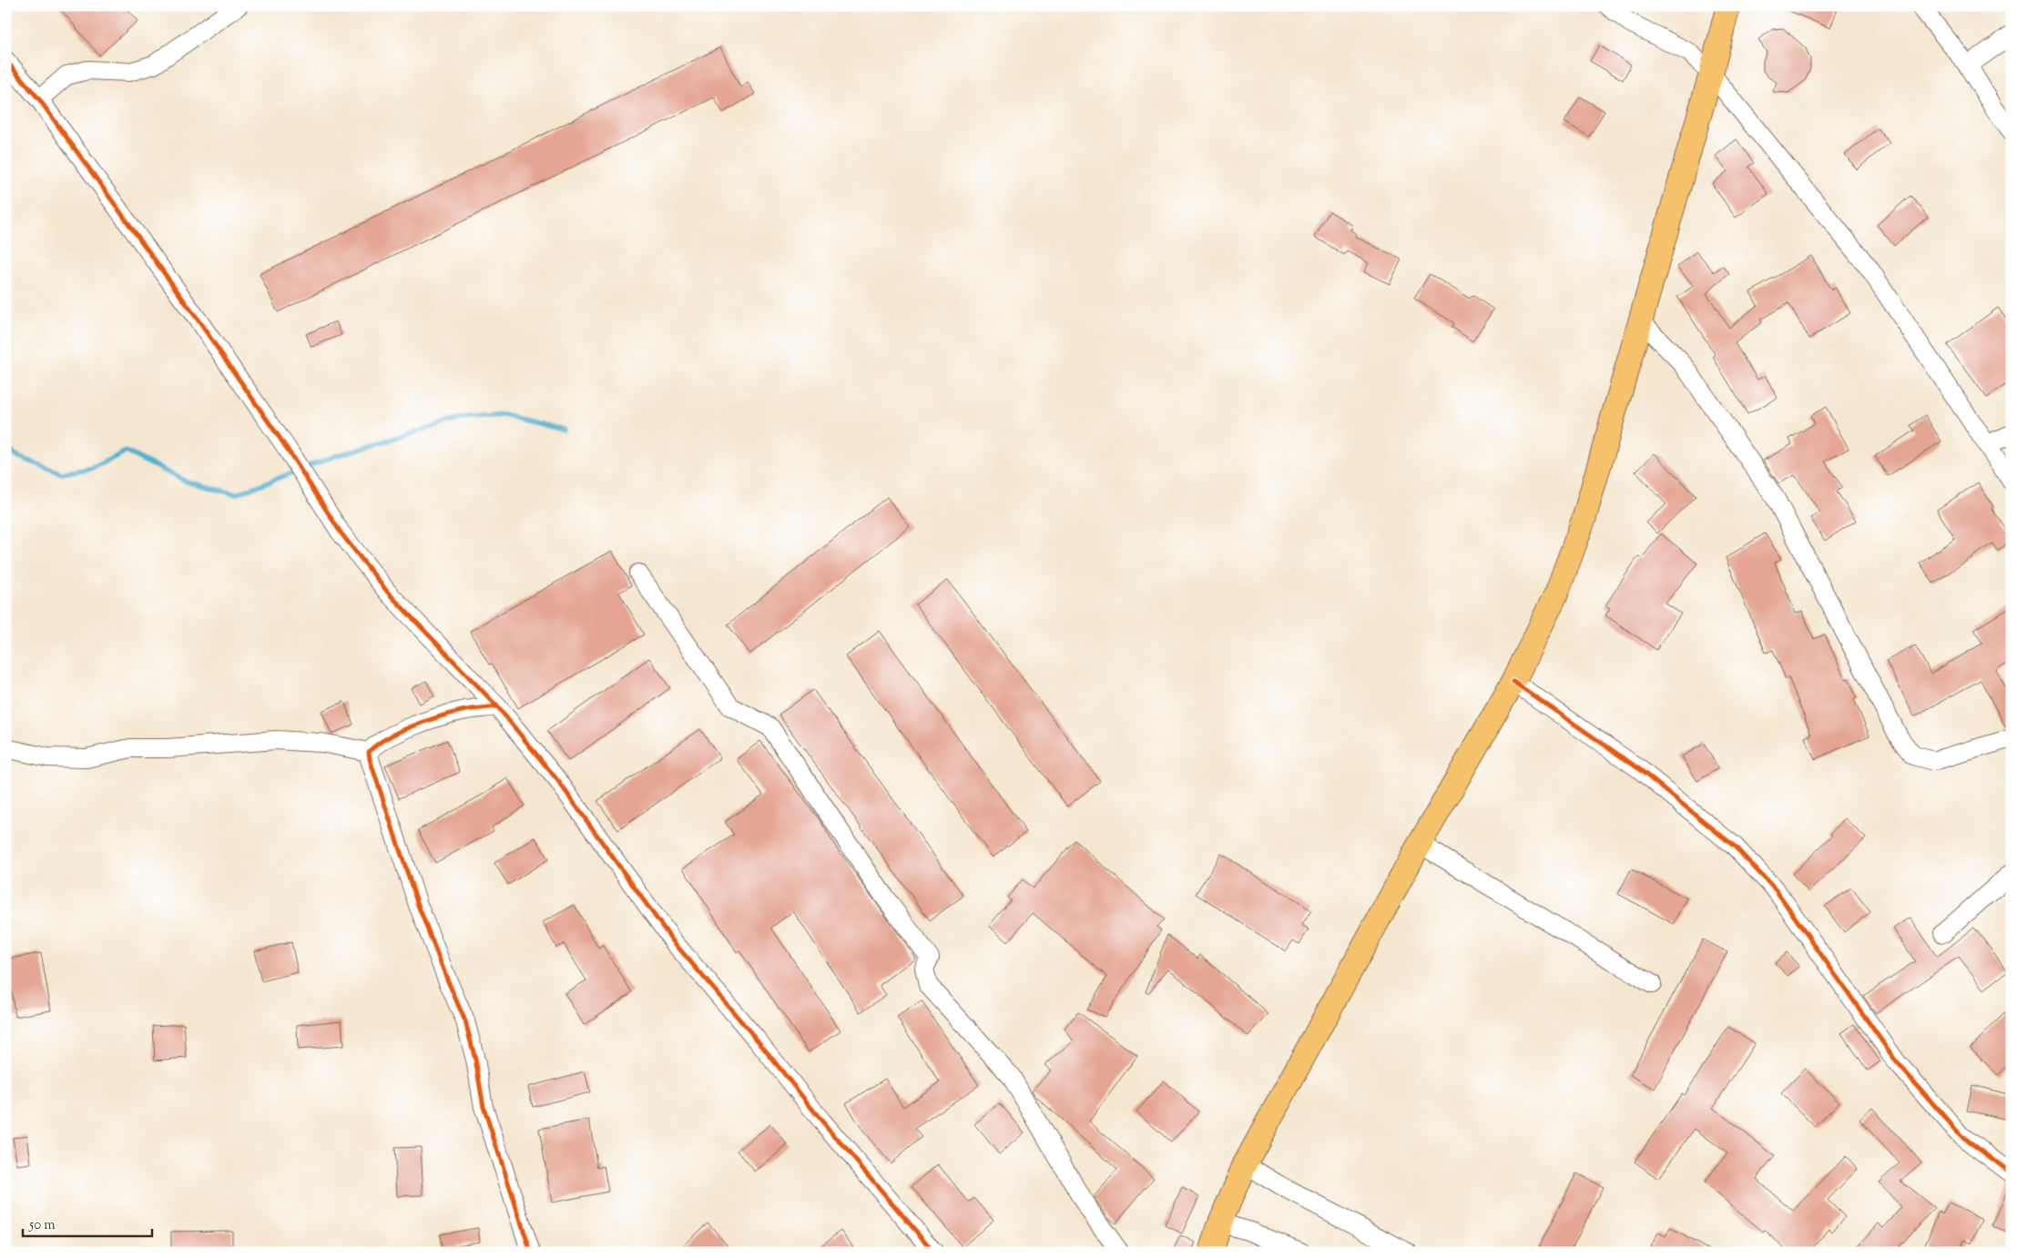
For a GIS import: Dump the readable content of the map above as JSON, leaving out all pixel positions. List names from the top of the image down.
{
  "scale_bar": "50 m"
}
